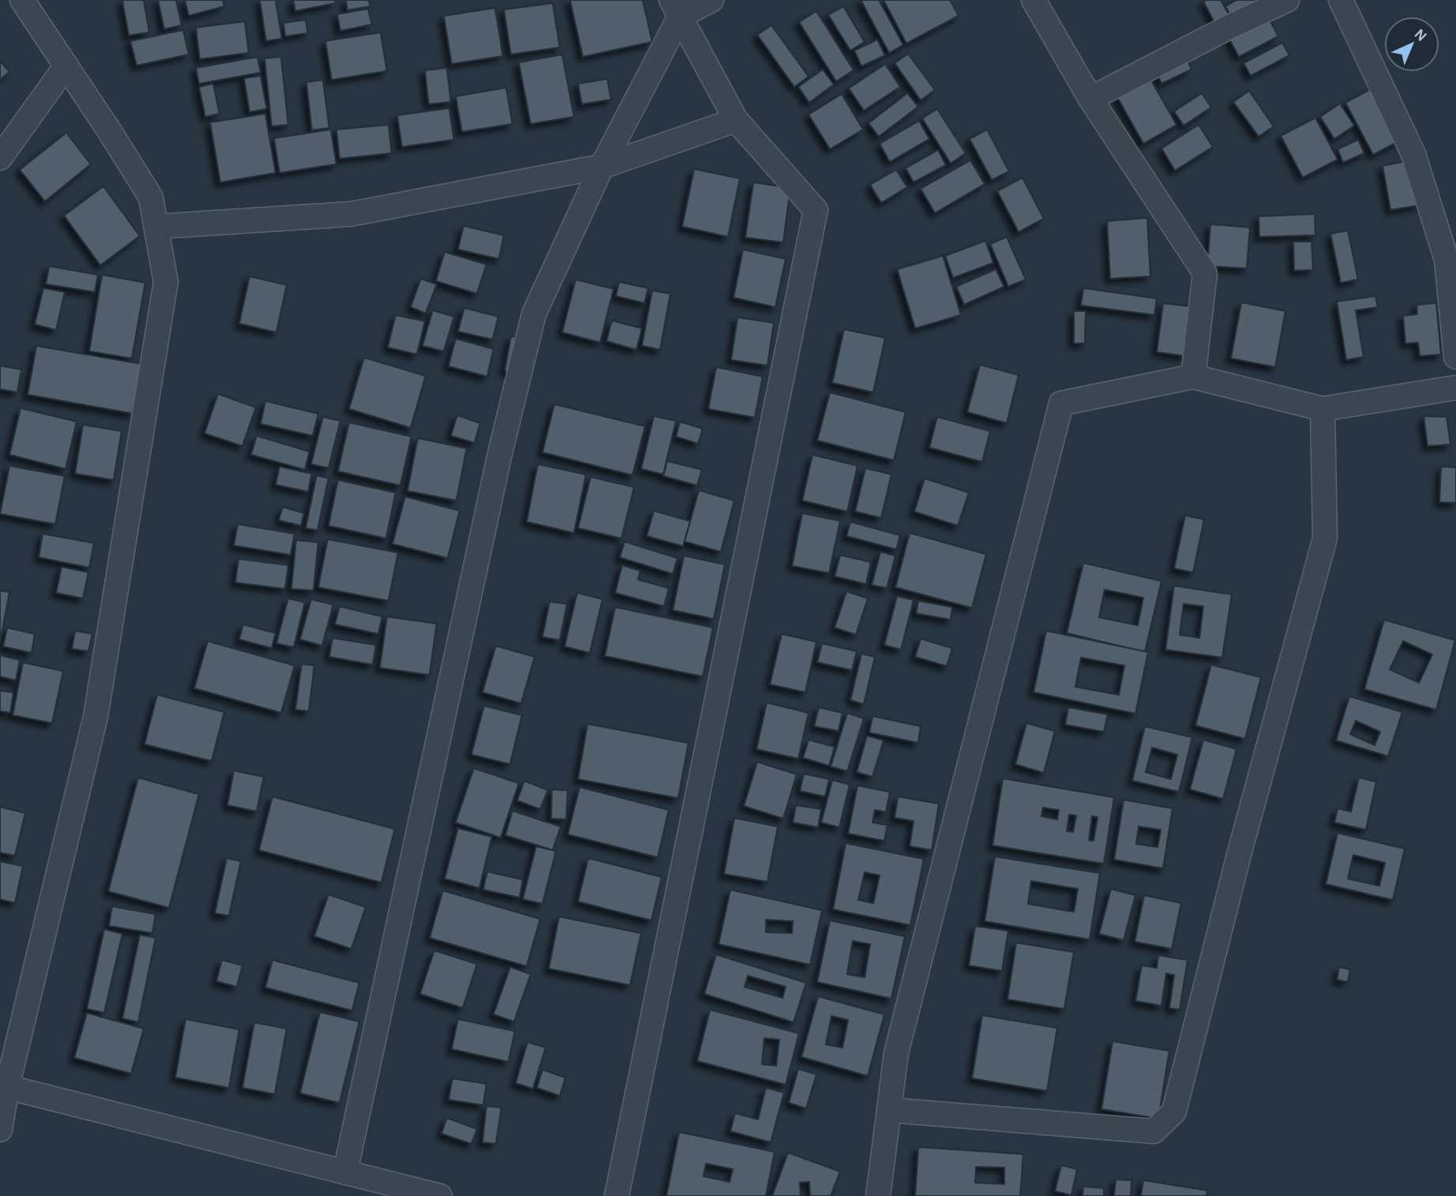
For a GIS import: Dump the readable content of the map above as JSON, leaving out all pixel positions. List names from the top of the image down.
{
  "north": "top right"
}
